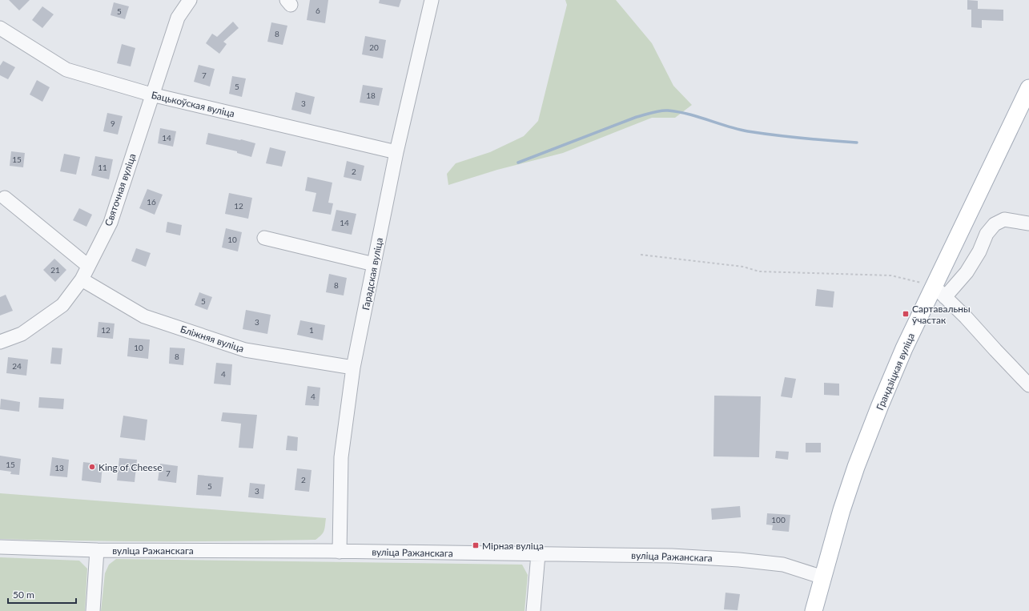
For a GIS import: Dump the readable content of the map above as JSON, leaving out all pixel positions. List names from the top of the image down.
{
  "streets": {
    "main road": ["Грандзіцкая вуліца"],
    "street": [
      "Бацькоўская вуліца",
      "Святочная вуліца",
      "Гарадская вуліца",
      "Бліжняя вуліца",
      "вуліца Ражанскага"
    ]
  },
  "crossings": [
    ["Бацькоўская вуліца", "Святочная вуліца"],
    ["Бацькоўская вуліца", "Гарадская вуліца"],
    ["Святочная вуліца", "Бліжняя вуліца"],
    ["Гарадская вуліца", "Бліжняя вуліца"],
    ["Гарадская вуліца", "вуліца Ражанскага"],
    ["Грандзіцкая вуліца", "вуліца Ражанскага"]
  ],
  "places": {
    "transit": ["Сартавальны ўчастак", "Мірная вуліца"],
    "other": ["King of Cheese"]
  },
  "house_numbers": [
    "6",
    "5",
    "8",
    "20",
    "7",
    "5",
    "18",
    "3",
    "9",
    "14",
    "15",
    "11",
    "2",
    "16",
    "12",
    "14",
    "10",
    "21",
    "8",
    "5",
    "3",
    "12",
    "1",
    "10",
    "8",
    "24",
    "4",
    "4",
    "15",
    "13",
    "7",
    "2",
    "5",
    "3",
    "100"
  ],
  "scale_bar": "50 m"
}
